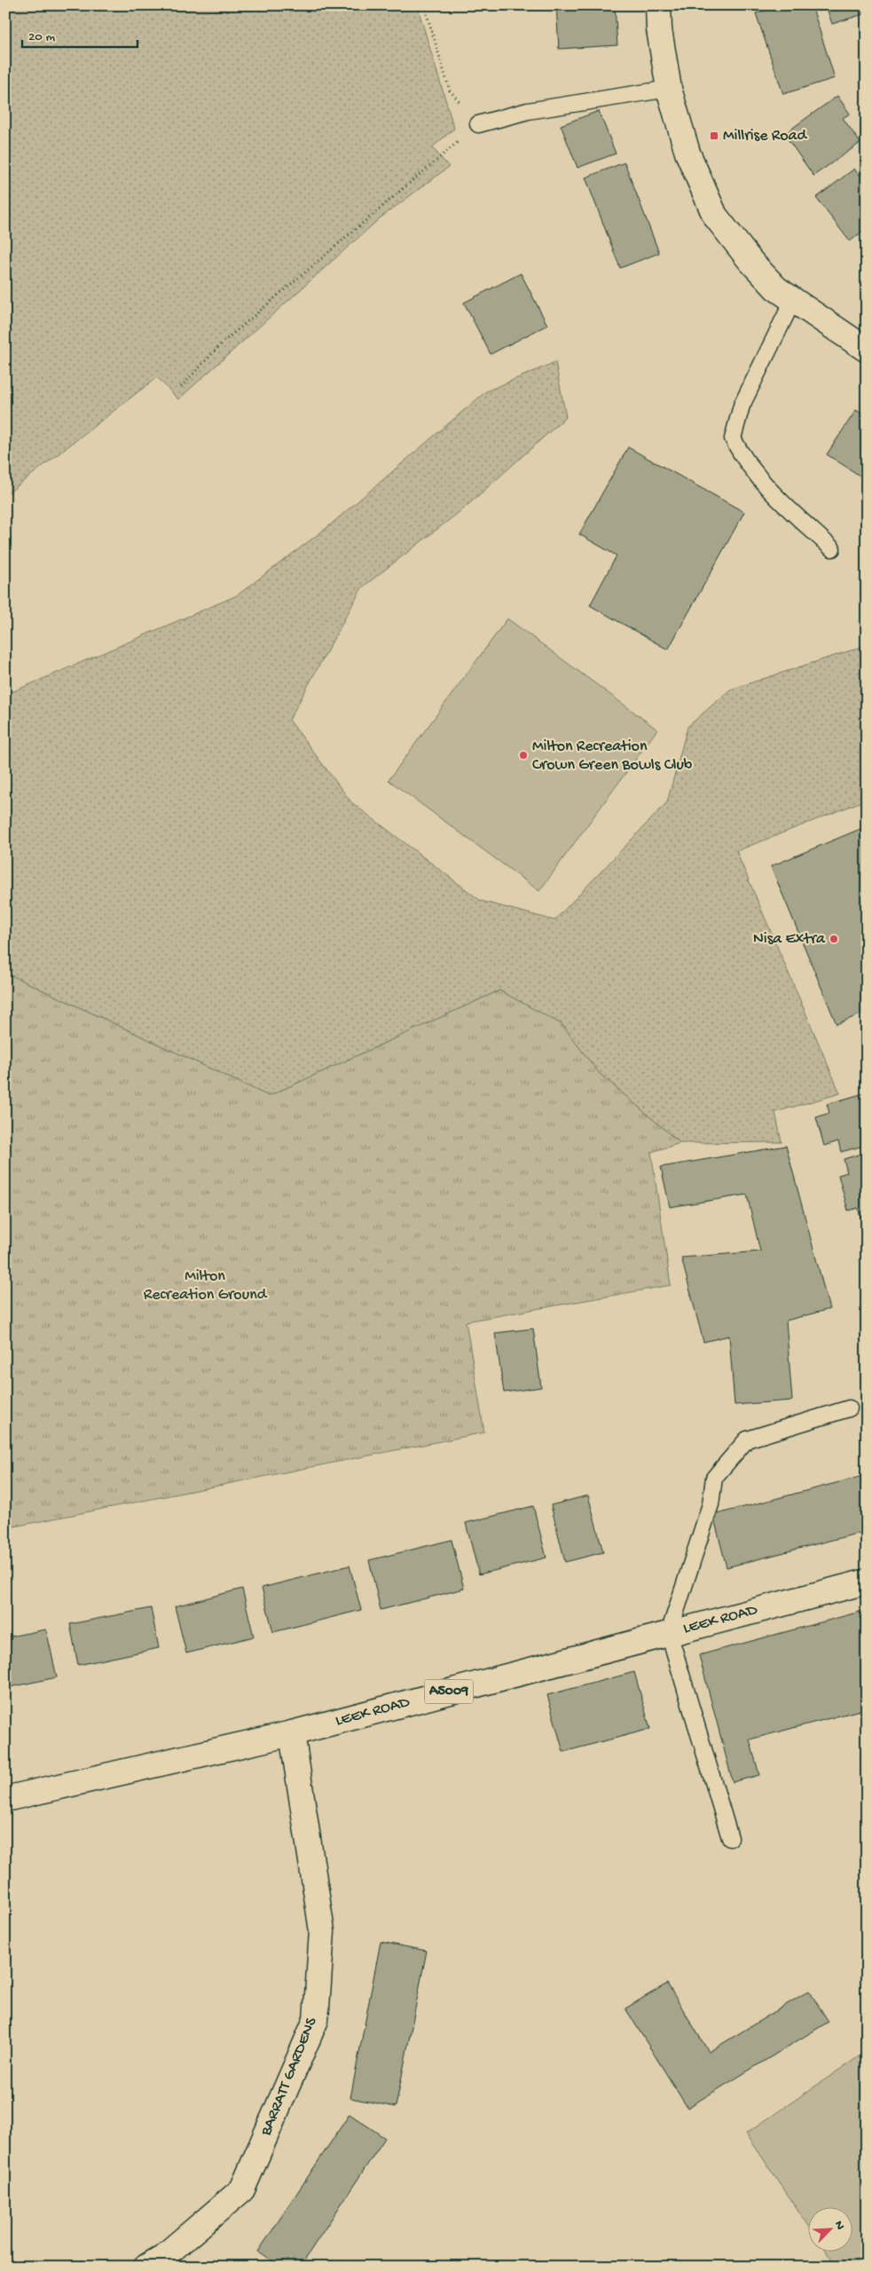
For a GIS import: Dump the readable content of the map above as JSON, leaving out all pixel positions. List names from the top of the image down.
{
  "streets": {
    "street": ["LEEK ROAD", "A5009", "BARRATT GARDENS"]
  },
  "crossings": [
    ["LEEK ROAD", "BARRATT GARDENS"]
  ],
  "parks": ["Milton Recreation Ground"],
  "places": {
    "transit": ["Millrise Road"],
    "other": ["Milton Recreation Crown Green Bowls Club", "Nisa Extra"]
  },
  "scale_bar": "20 m",
  "north": "top right"
}
